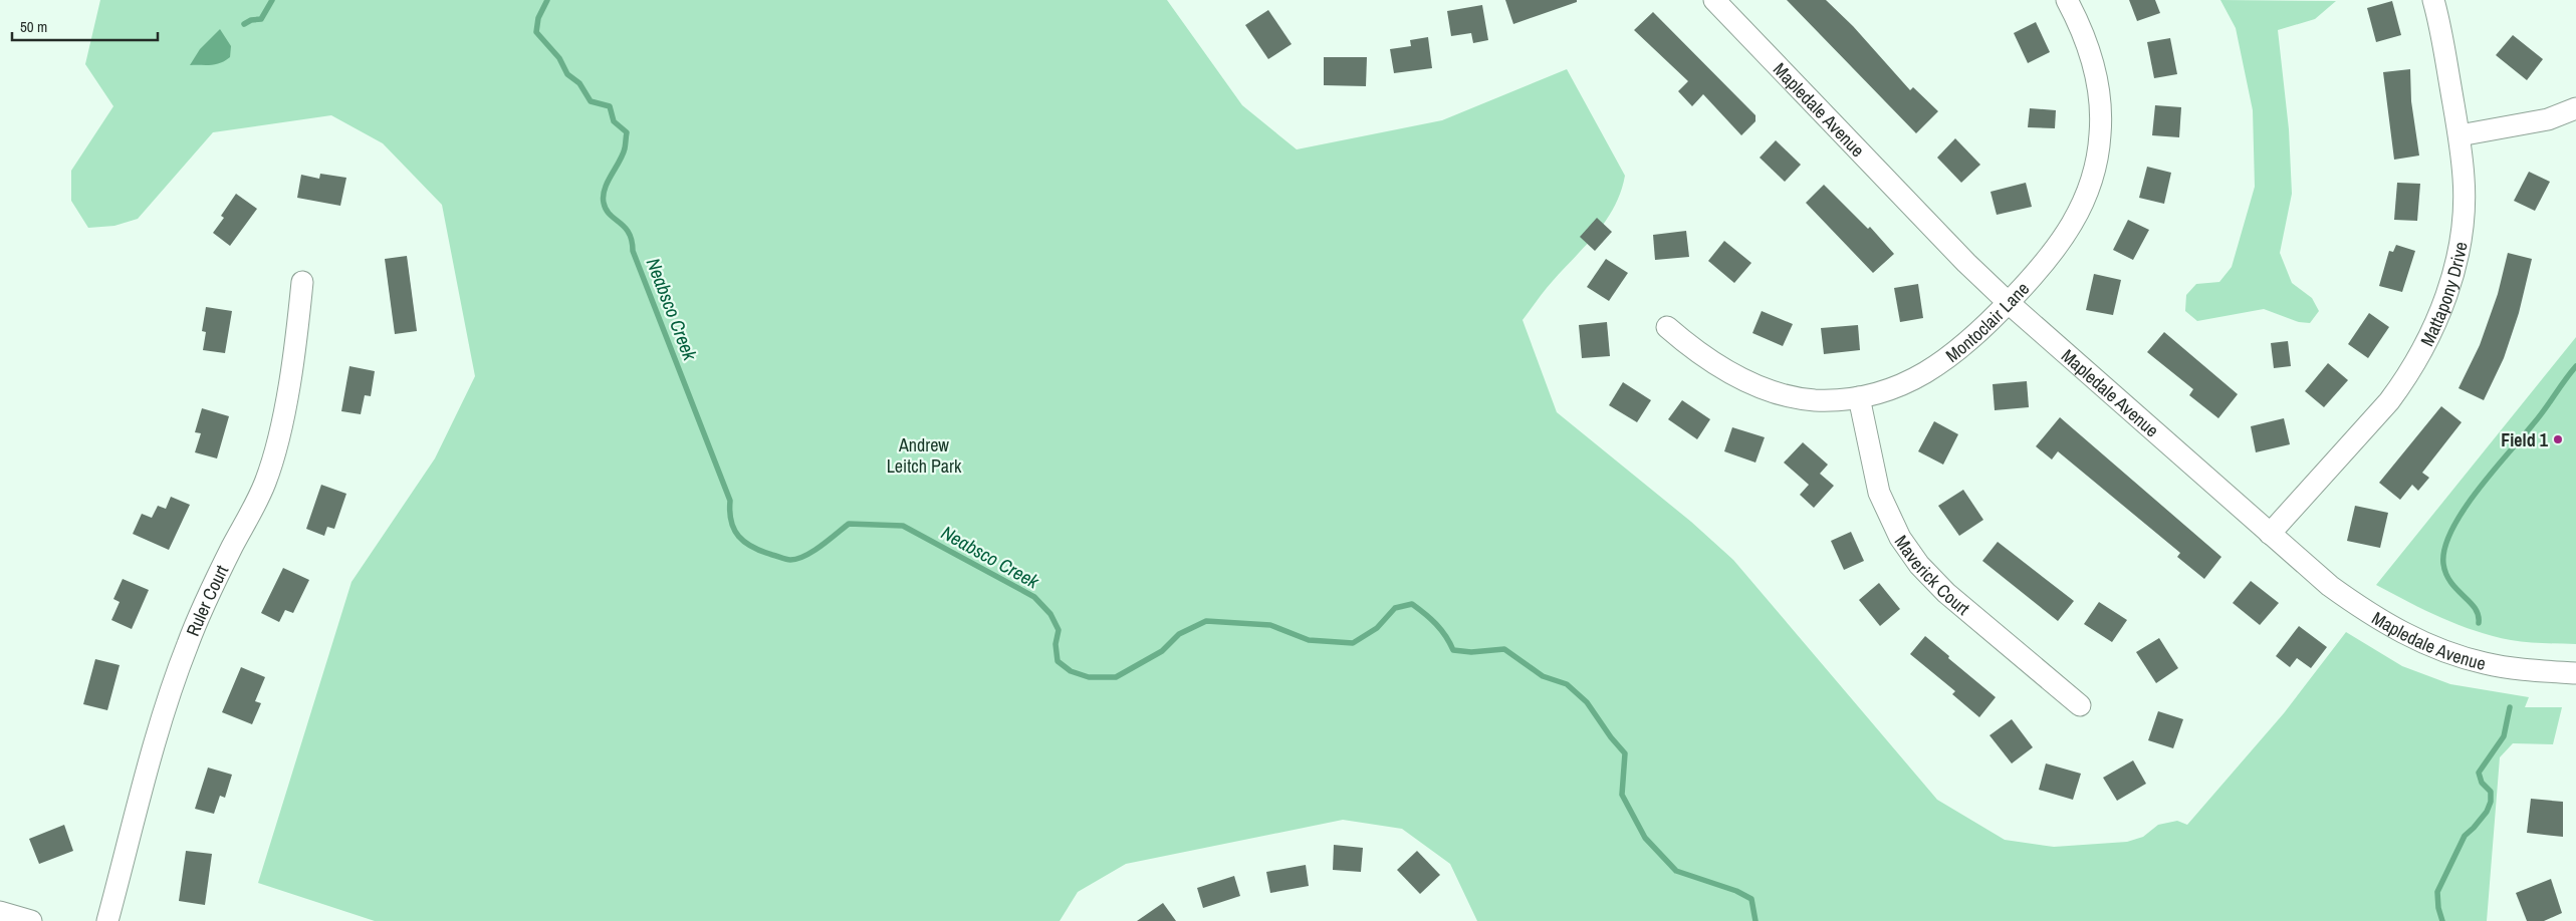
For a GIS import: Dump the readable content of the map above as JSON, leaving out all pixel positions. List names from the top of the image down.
{
  "streets": {
    "street": [
      "Mapledale Avenue",
      "Mattapony Drive",
      "Montoclair Lane",
      "Maverick Court",
      "Ruler Court"
    ]
  },
  "crossings": [
    ["Mapledale Avenue", "Mattapony Drive"],
    ["Mapledale Avenue", "Montoclair Lane"],
    ["Montoclair Lane", "Maverick Court"]
  ],
  "water": ["Neabsco Creek"],
  "parks": ["Andrew Leitch Park"],
  "places": ["Field 1"],
  "scale_bar": "50 m"
}
